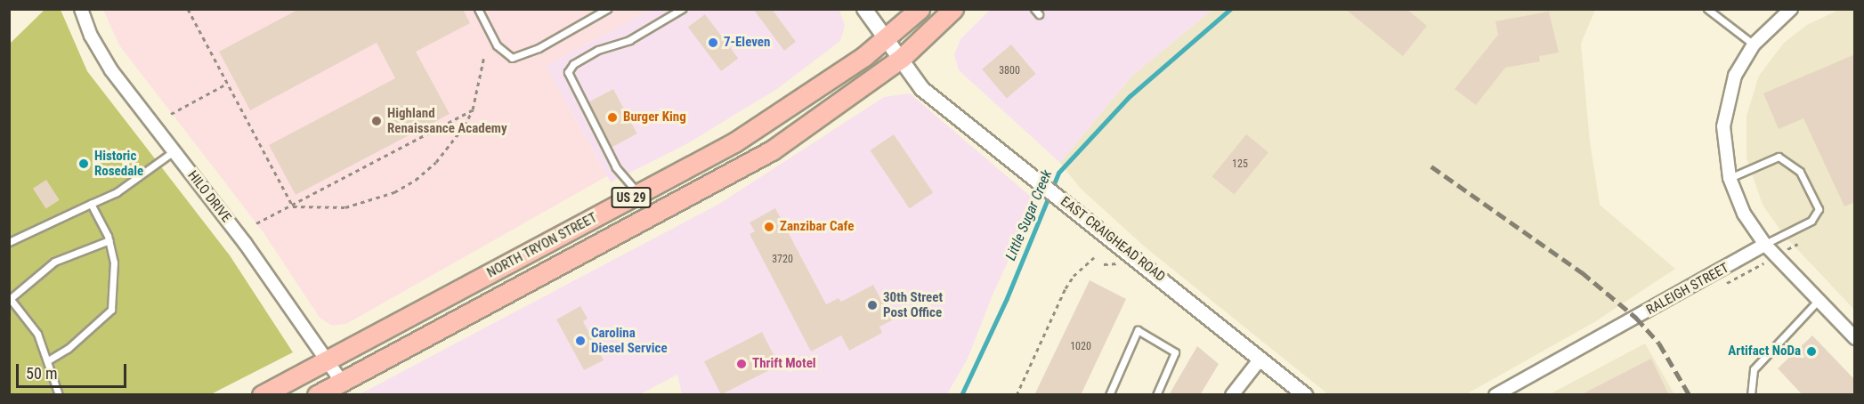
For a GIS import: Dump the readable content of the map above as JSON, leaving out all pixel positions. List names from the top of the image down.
{
  "streets": {
    "main road": ["US 29", "NORTH TRYON STREET"],
    "street": ["HILO DRIVE", "EAST CRAIGHEAD ROAD", "RALEIGH STREET"]
  },
  "crossings": [
    ["HILO DRIVE", "NORTH TRYON STREET"],
    ["EAST CRAIGHEAD ROAD", "NORTH TRYON STREET"]
  ],
  "water": ["Little Sugar Creek"],
  "places": [
    "7-Eleven",
    "Burger King",
    "Highland Renaissance Academy",
    "Historic Rosedale",
    "Zanzibar Cafe",
    "30th Street Post Office",
    "Carolina Diesel Service",
    "Artifact NoDa",
    "Thrift Motel"
  ],
  "house_numbers": [
    "3800",
    "125",
    "3720",
    "1020"
  ],
  "scale_bar": "50 m"
}
